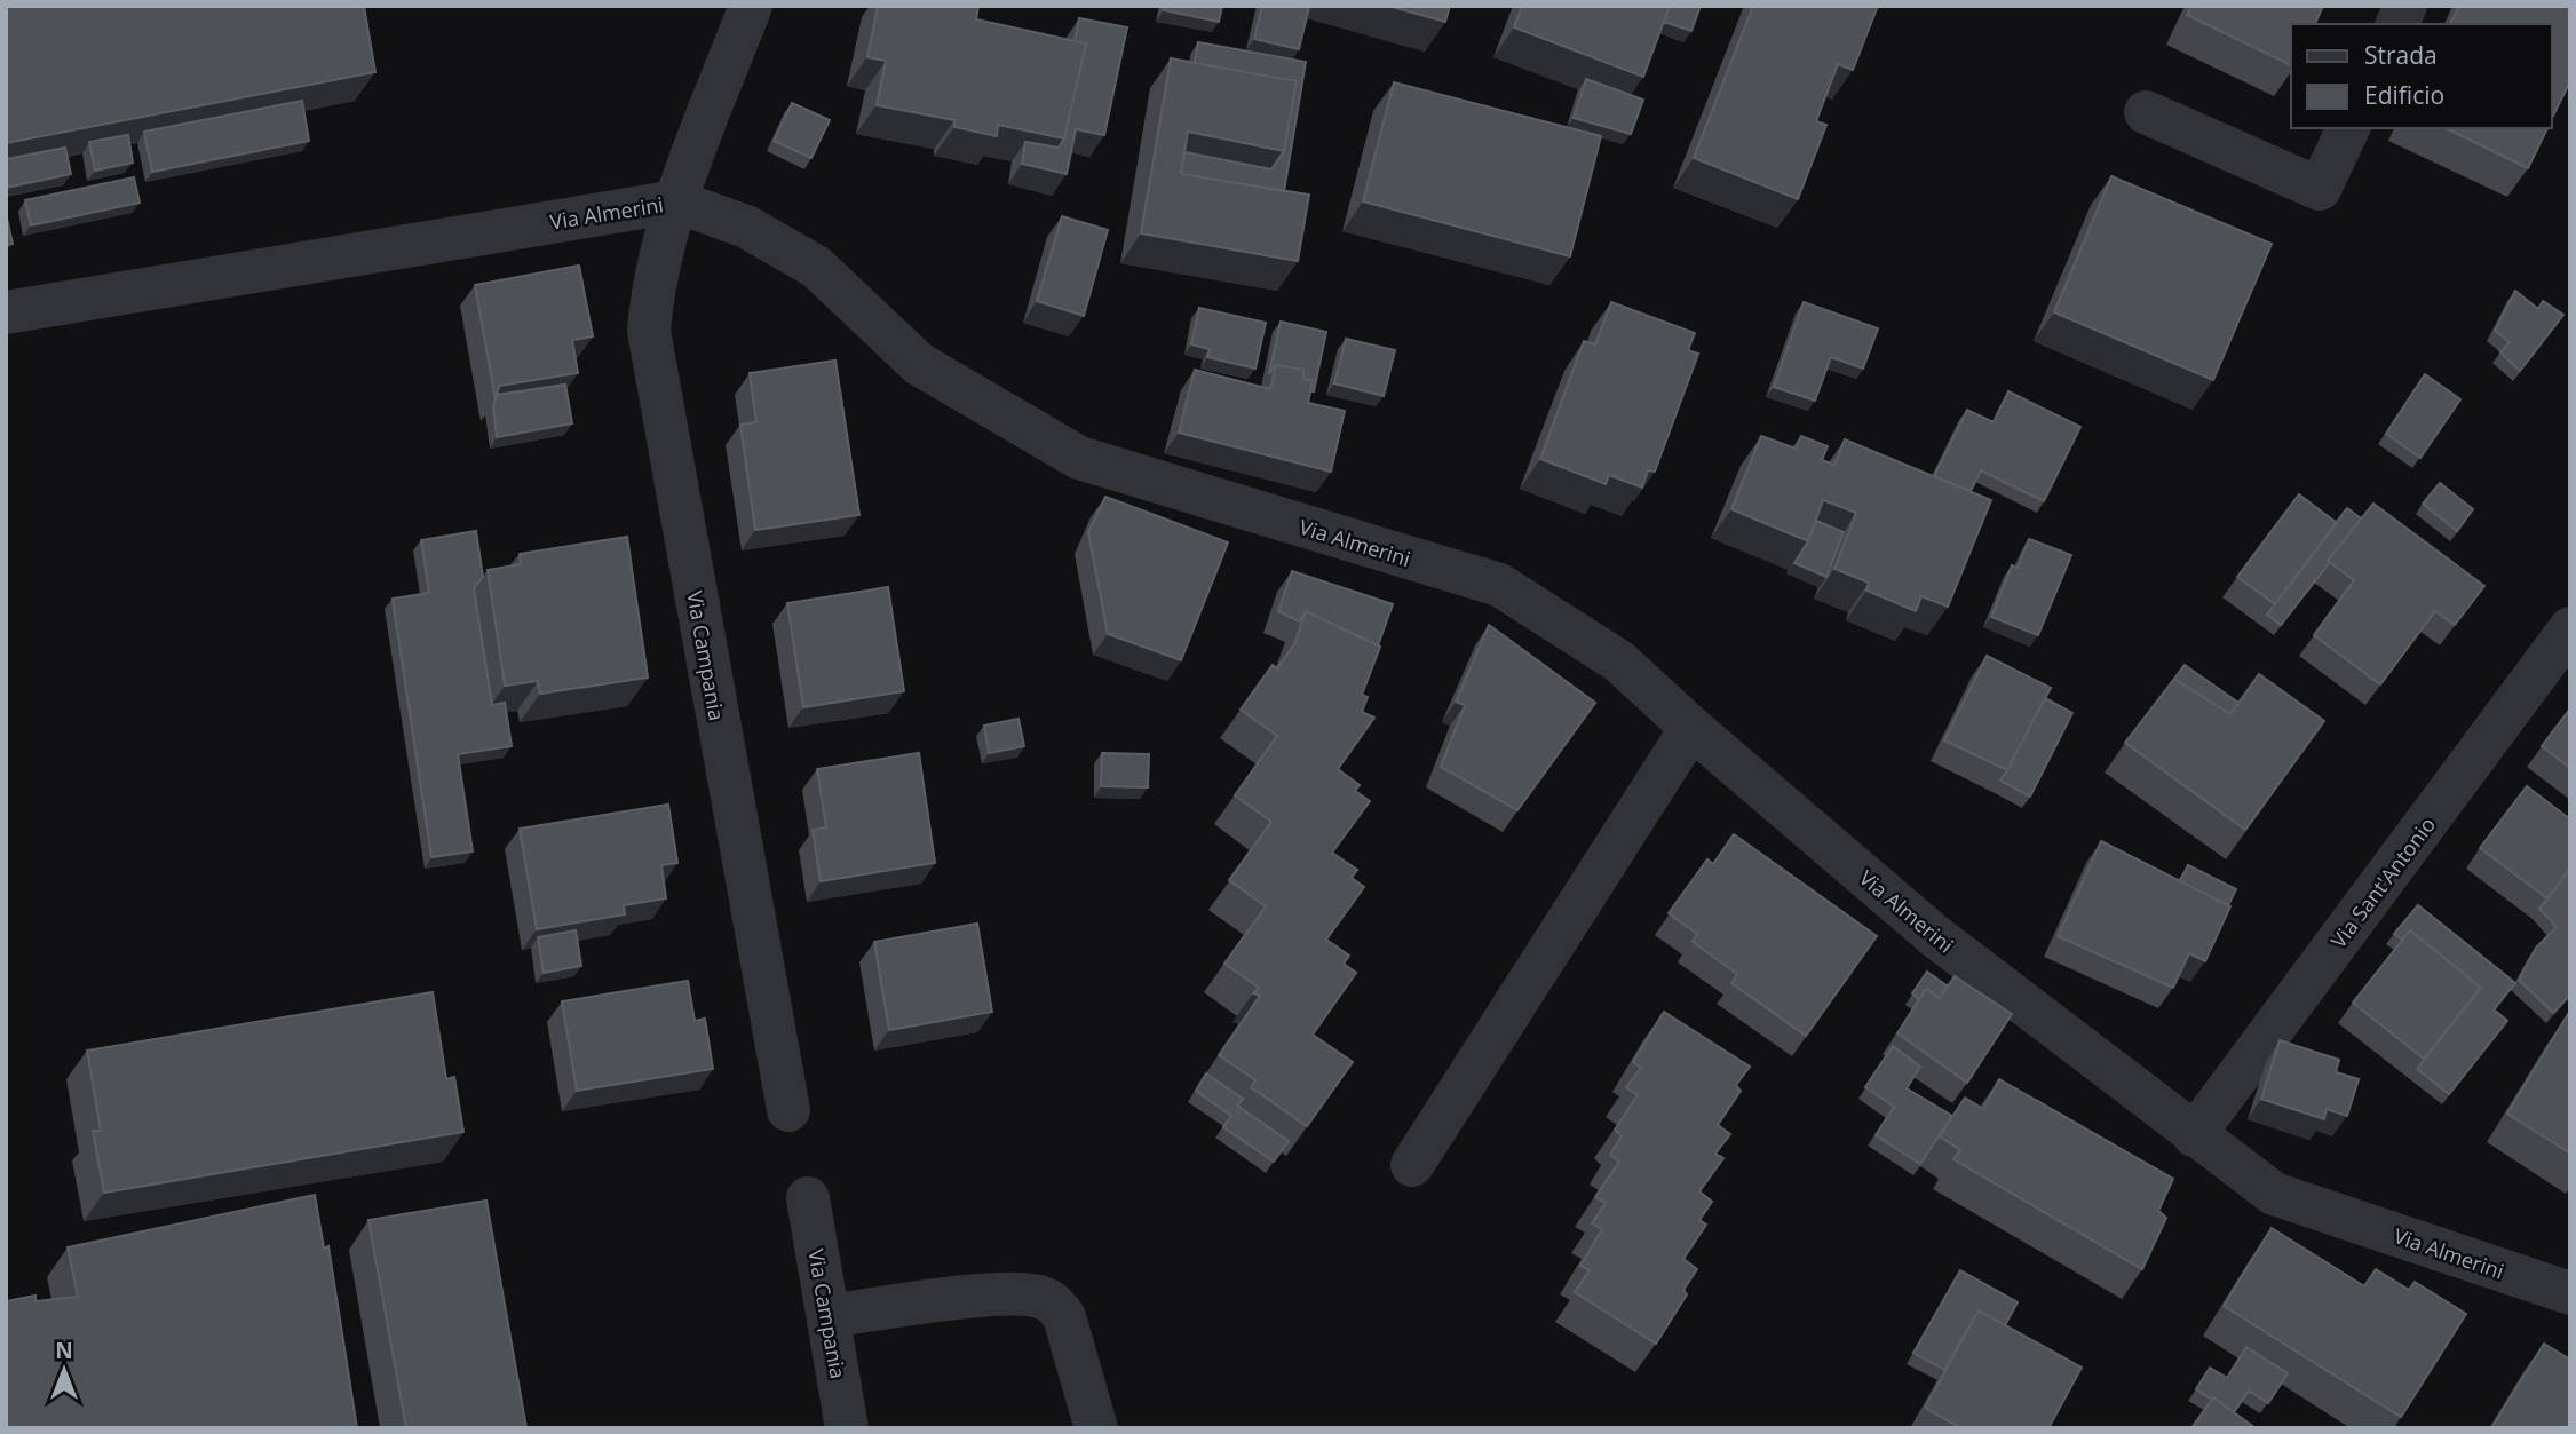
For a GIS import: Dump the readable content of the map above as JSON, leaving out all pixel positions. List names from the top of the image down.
{
  "streets": {
    "street": ["Via Almerini", "Via Campania", "Via Sant'Antonio"]
  },
  "crossings": [
    ["Via Almerini", "Via Campania"],
    ["Via Almerini", "Via Sant'Antonio"]
  ],
  "legend": ["Strada", "Edificio"],
  "north": "top"
}
